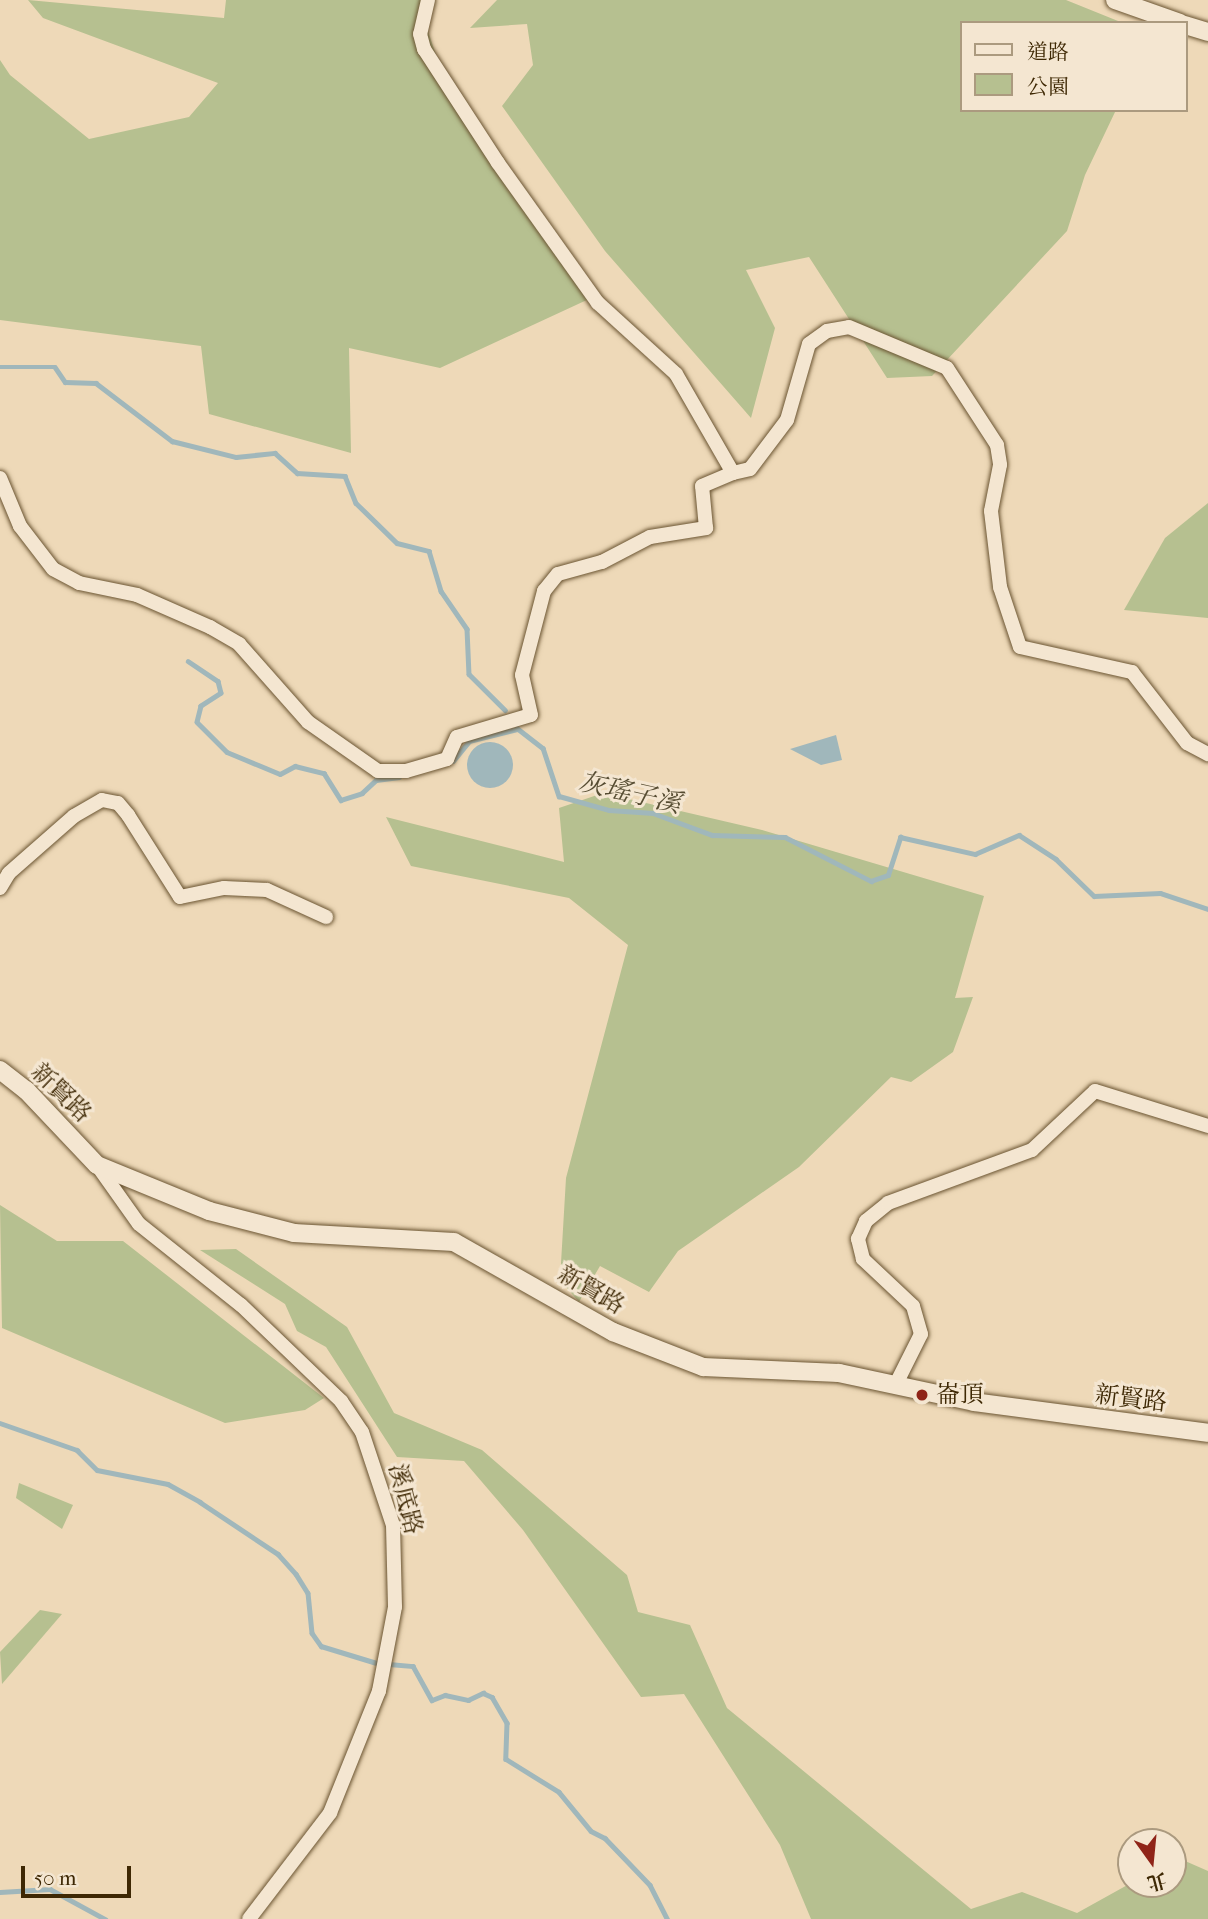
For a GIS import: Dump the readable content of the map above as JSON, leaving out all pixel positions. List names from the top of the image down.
{
  "streets": {
    "street": ["新賢路", "溪底路"]
  },
  "crossings": [
    ["新賢路", "溪底路"]
  ],
  "water": ["灰瑤子溪"],
  "places": ["崙頂"],
  "legend": ["道路", "公園"],
  "scale_bar": "50 m",
  "north": "bottom"
}
